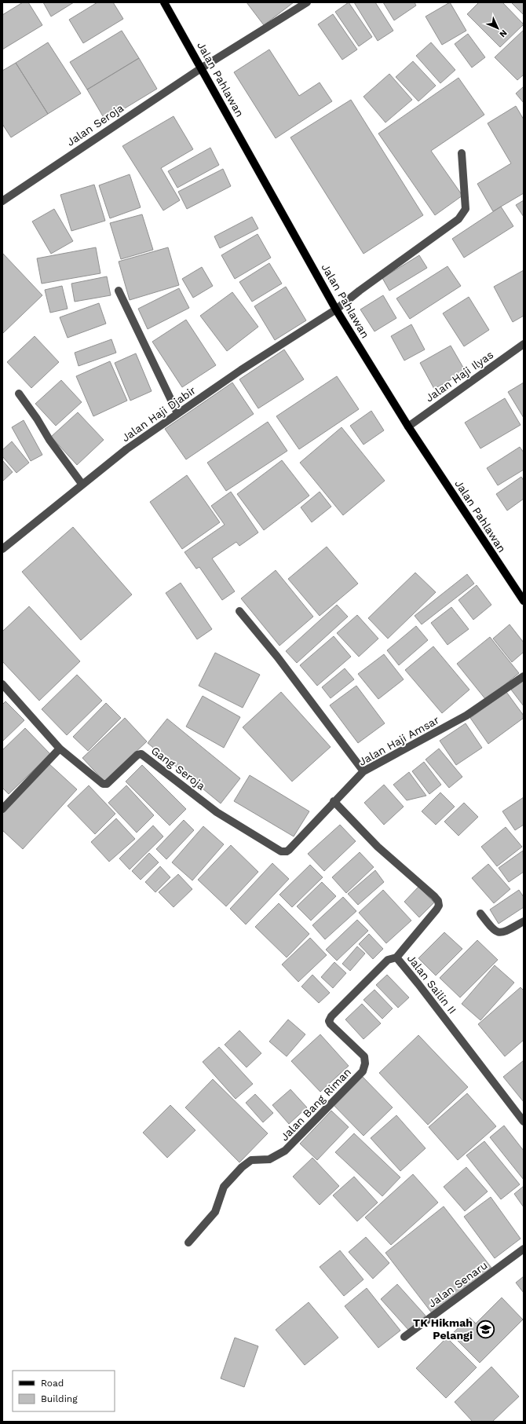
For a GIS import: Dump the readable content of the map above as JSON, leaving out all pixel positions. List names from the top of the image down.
{
  "streets": {
    "main road": ["Jalan Pahlawan"],
    "street": [
      "Jalan Seroja",
      "Jalan Haji Ilyas",
      "Jalan Haji Djabir",
      "Jalan Haji Amsar",
      "Gang Seroja",
      "Jalan Sailin II",
      "Jalan Bang Riman",
      "Jalan Senaru"
    ]
  },
  "crossings": [
    ["Jalan Pahlawan", "Jalan Seroja"],
    ["Jalan Pahlawan", "Jalan Haji Ilyas"],
    ["Jalan Pahlawan", "Jalan Haji Djabir"],
    ["Jalan Haji Amsar", "Gang Seroja"],
    ["Jalan Haji Amsar", "Jalan Sailin II"],
    ["Jalan Sailin II", "Jalan Bang Riman"]
  ],
  "places": {
    "school or university": ["TK Hikmah Pelangi"]
  },
  "legend": ["Road", "Building"],
  "north": "bottom right"
}
